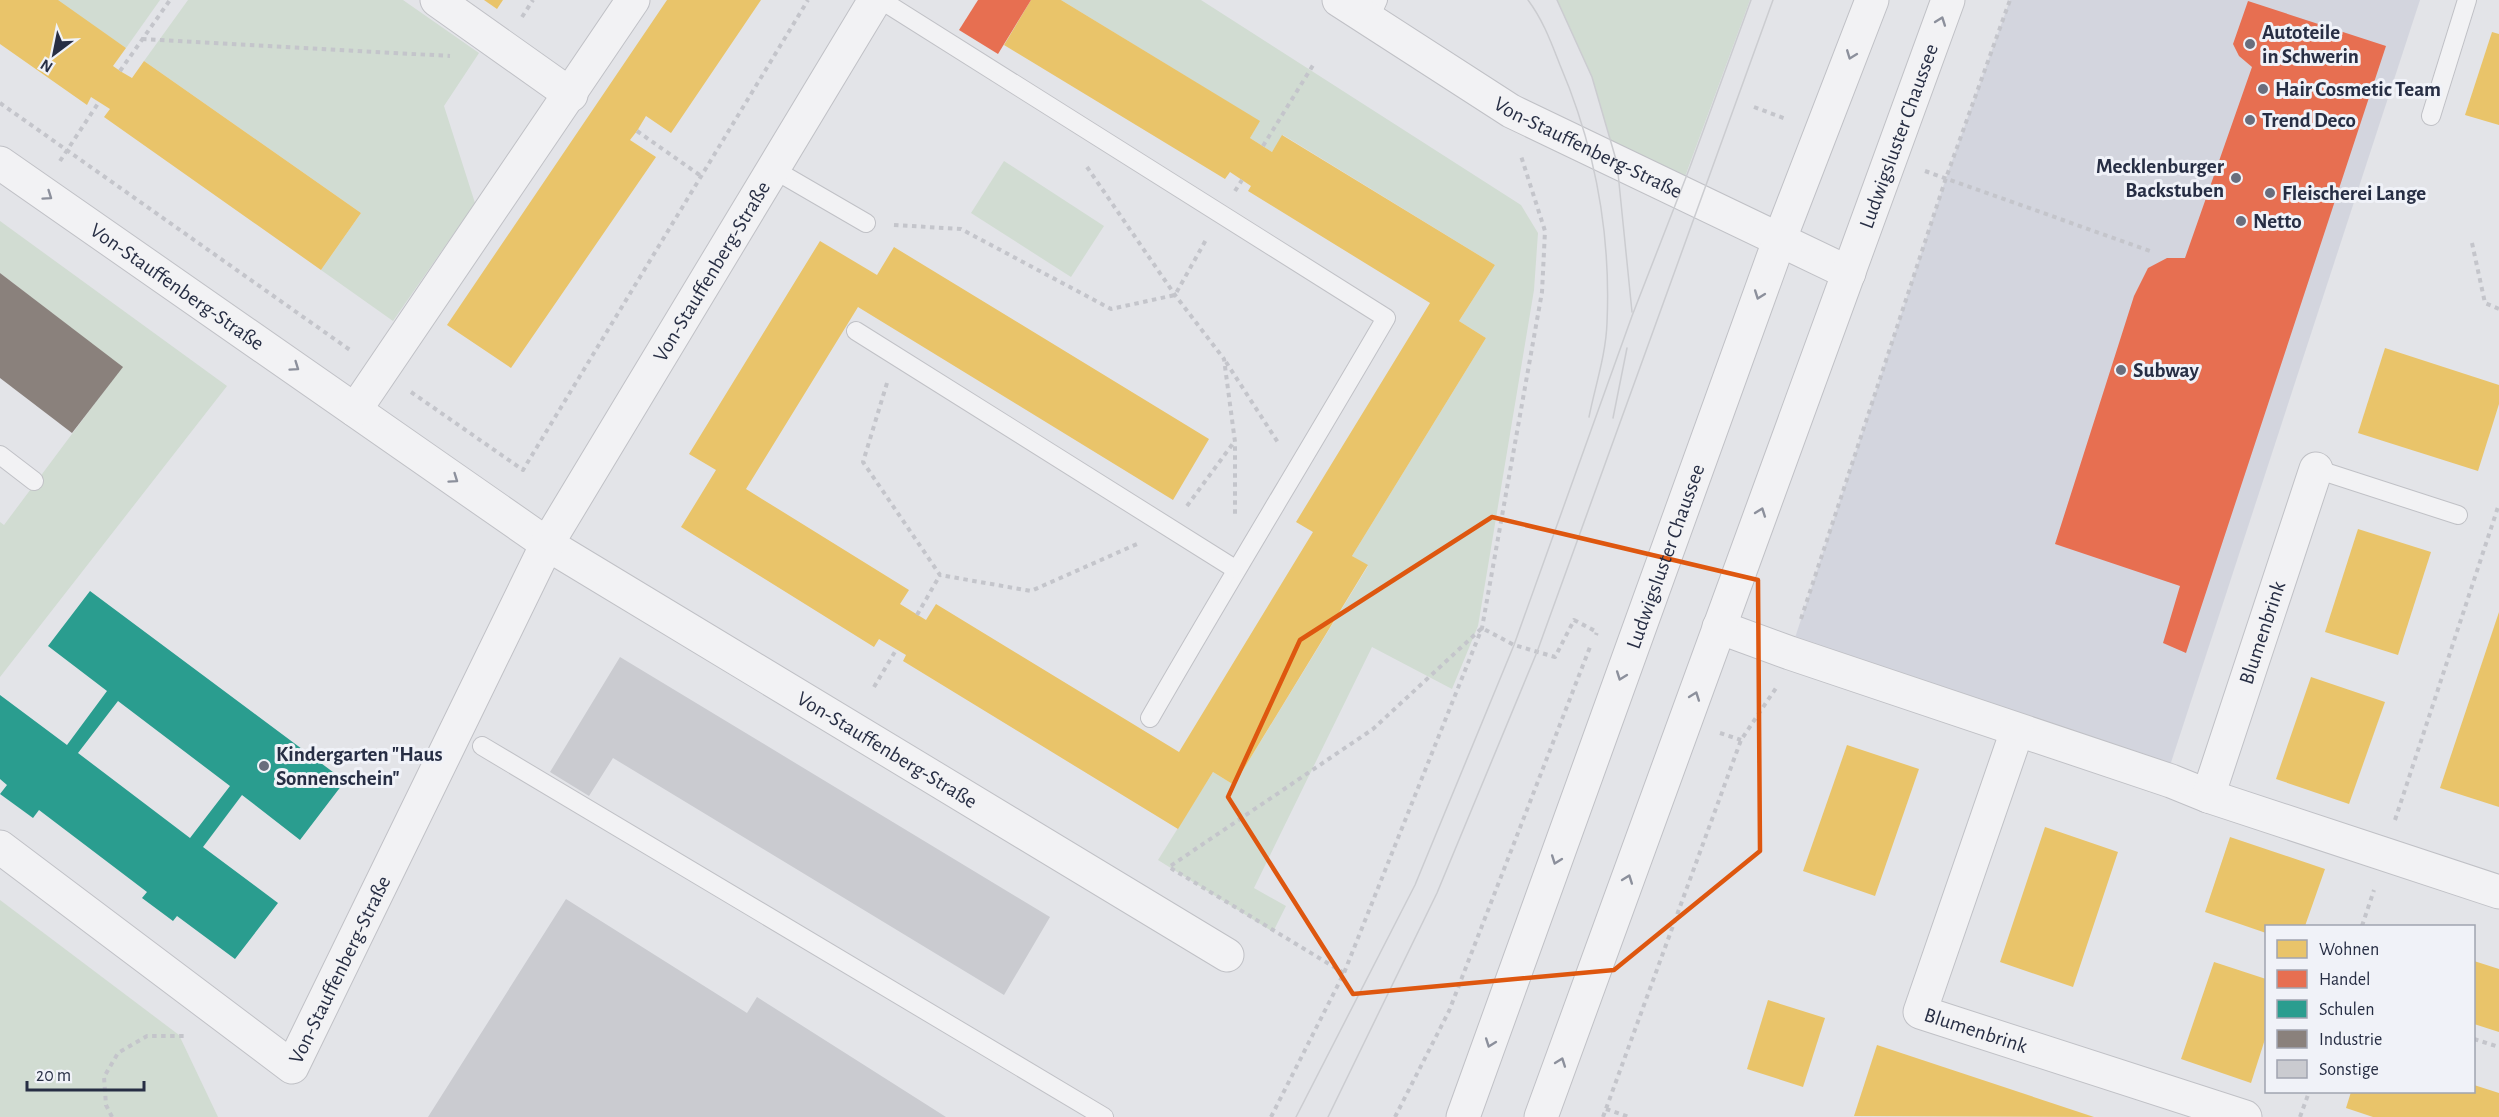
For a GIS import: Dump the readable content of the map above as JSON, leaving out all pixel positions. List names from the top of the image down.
{
  "streets": {
    "street": ["Ludwigsluster Chaussee", "Von-Stauffenberg-Straße", "Blumenbrink"]
  },
  "crossings": [
    ["Ludwigsluster Chaussee", "Von-Stauffenberg-Straße"]
  ],
  "places": [
    "Autoteile in Schwerin",
    "Hair Cosmetic Team",
    "Trend Deco",
    "Mecklenburger Backstuben",
    "Fleischerei Lange",
    "Netto",
    "Subway",
    "Kindergarten \"Haus Sonnenschein\""
  ],
  "legend": [
    "Wohnen",
    "Handel",
    "Schulen",
    "Industrie",
    "Sonstige"
  ],
  "scale_bar": "20 m",
  "north": "bottom left"
}
